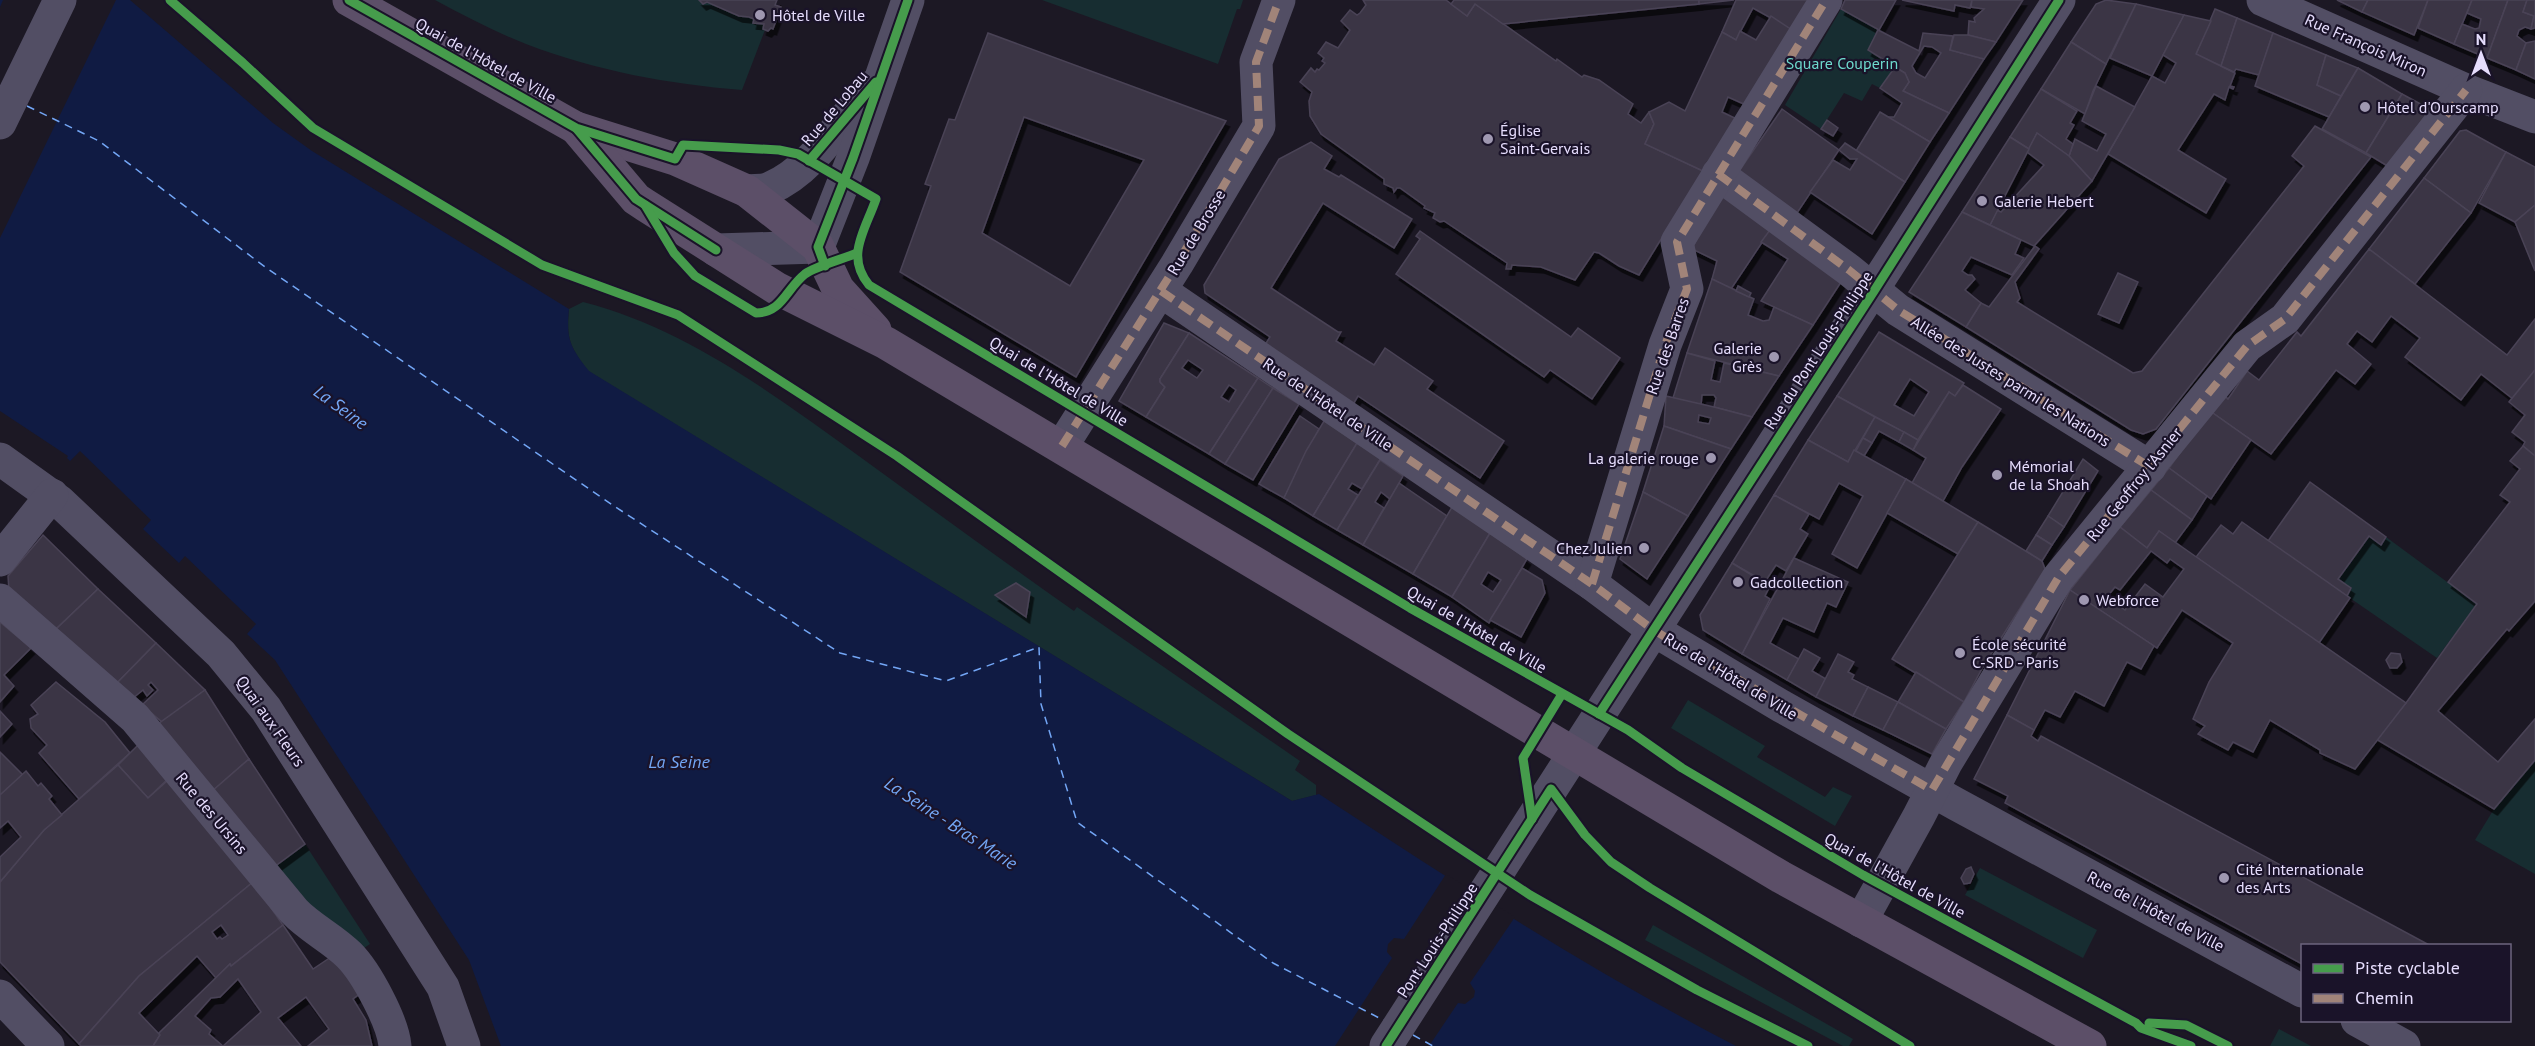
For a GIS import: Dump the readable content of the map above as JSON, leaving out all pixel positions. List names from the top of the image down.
{
  "streets": {
    "main road": ["Quai de l'Hôtel de Ville"],
    "street": [
      "Rue François Miron",
      "Rue de Lobau",
      "Rue de Brosse",
      "Rue des Barres",
      "Rue du Pont Louis-Philippe",
      "Allée des Justes parmi les Nations",
      "Rue de l'Hôtel de Ville",
      "Rue Geoffroy l'Asnier",
      "Quai aux Fleurs",
      "Rue des Ursins",
      "Pont Louis-Philippe"
    ]
  },
  "crossings": [
    ["Rue François Miron", "Rue Geoffroy l'Asnier"],
    ["Quai de l'Hôtel de Ville", "Rue de Lobau"],
    ["Quai de l'Hôtel de Ville", "Rue de Brosse"],
    ["Quai de l'Hôtel de Ville", "Rue du Pont Louis-Philippe"],
    ["Quai de l'Hôtel de Ville", "Rue Geoffroy l'Asnier"],
    ["Quai de l'Hôtel de Ville", "Pont Louis-Philippe"],
    ["Rue de Brosse", "Rue de l'Hôtel de Ville"],
    ["Rue des Barres", "Allée des Justes parmi les Nations"],
    ["Rue des Barres", "Rue de l'Hôtel de Ville"],
    ["Rue du Pont Louis-Philippe", "Allée des Justes parmi les Nations"],
    ["Rue du Pont Louis-Philippe", "Rue de l'Hôtel de Ville"],
    ["Rue du Pont Louis-Philippe", "Pont Louis-Philippe"],
    ["Allée des Justes parmi les Nations", "Rue Geoffroy l'Asnier"],
    ["Rue de l'Hôtel de Ville", "Rue Geoffroy l'Asnier"]
  ],
  "water": ["La Seine", "La Seine - Bras Marie"],
  "parks": ["Square Couperin"],
  "places": [
    "Hôtel de Ville",
    "Hôtel d'Ourscamp",
    "Église Saint-Gervais",
    "Galerie Hebert",
    "Galerie Grès",
    "La galerie rouge",
    "Mémorial de la Shoah",
    "Chez Julien",
    "Gadcollection",
    "Webforce",
    "École sécurité C-SRD - Paris",
    "Cité Internationale des Arts"
  ],
  "legend": ["Piste cyclable", "Chemin"],
  "north": "top"
}
